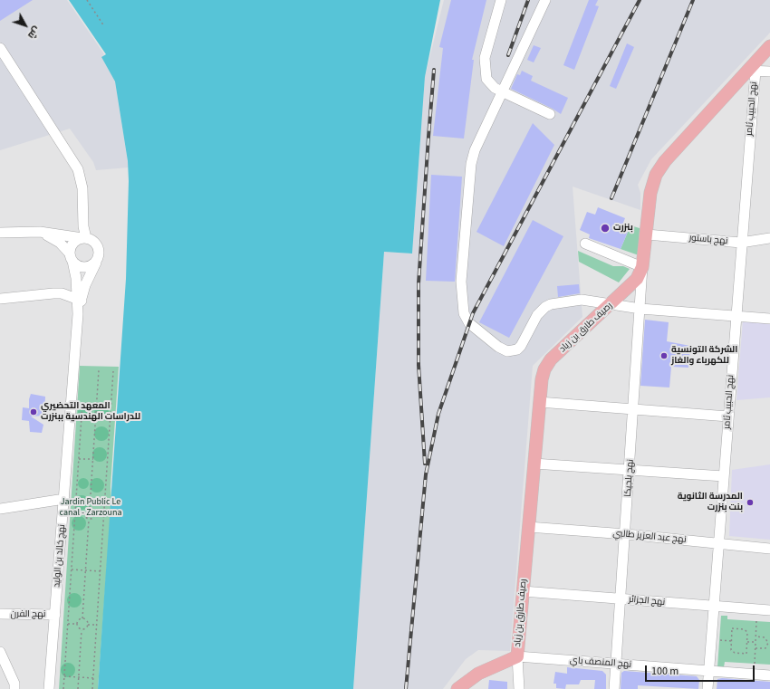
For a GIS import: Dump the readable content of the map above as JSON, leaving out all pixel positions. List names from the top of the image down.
{
  "streets": {
    "main road": ["رصيف طارق بن زياد"],
    "street": [
      "نهج الحبيب ثامر",
      "نهج باستور",
      "نهج بلجيكا",
      "نهج عبد العزيز طالبي",
      "نهج خالد بن الوليد",
      "نهج الجزائر",
      "نهج الفرن",
      "نهج المنصف باي"
    ]
  },
  "crossings": [
    ["نهج الحبيب ثامر", "نهج باستور"],
    ["نهج الحبيب ثامر", "رصيف طارق بن زياد"],
    ["نهج الحبيب ثامر", "نهج عبد العزيز طالبي"],
    ["نهج الحبيب ثامر", "نهج الجزائر"],
    ["نهج الحبيب ثامر", "نهج المنصف باي"],
    ["نهج باستور", "رصيف طارق بن زياد"],
    ["رصيف طارق بن زياد", "نهج بلجيكا"],
    ["رصيف طارق بن زياد", "نهج عبد العزيز طالبي"],
    ["رصيف طارق بن زياد", "نهج الجزائر"],
    ["رصيف طارق بن زياد", "نهج المنصف باي"],
    ["نهج بلجيكا", "نهج عبد العزيز طالبي"],
    ["نهج بلجيكا", "نهج الجزائر"],
    ["نهج بلجيكا", "نهج المنصف باي"],
    ["نهج خالد بن الوليد", "نهج الفرن"]
  ],
  "parks": ["Jardin Public Le canal - Zarzouna"],
  "places": [
    "بنزرت",
    "الشركة التونسية للكهرباء والغاز",
    "المعهد التحضيري للدراسات الهندسية ببنزرت",
    "المدرسة الثانوية بنت بنزرت"
  ],
  "scale_bar": "100 m",
  "north": "bottom right"
}
